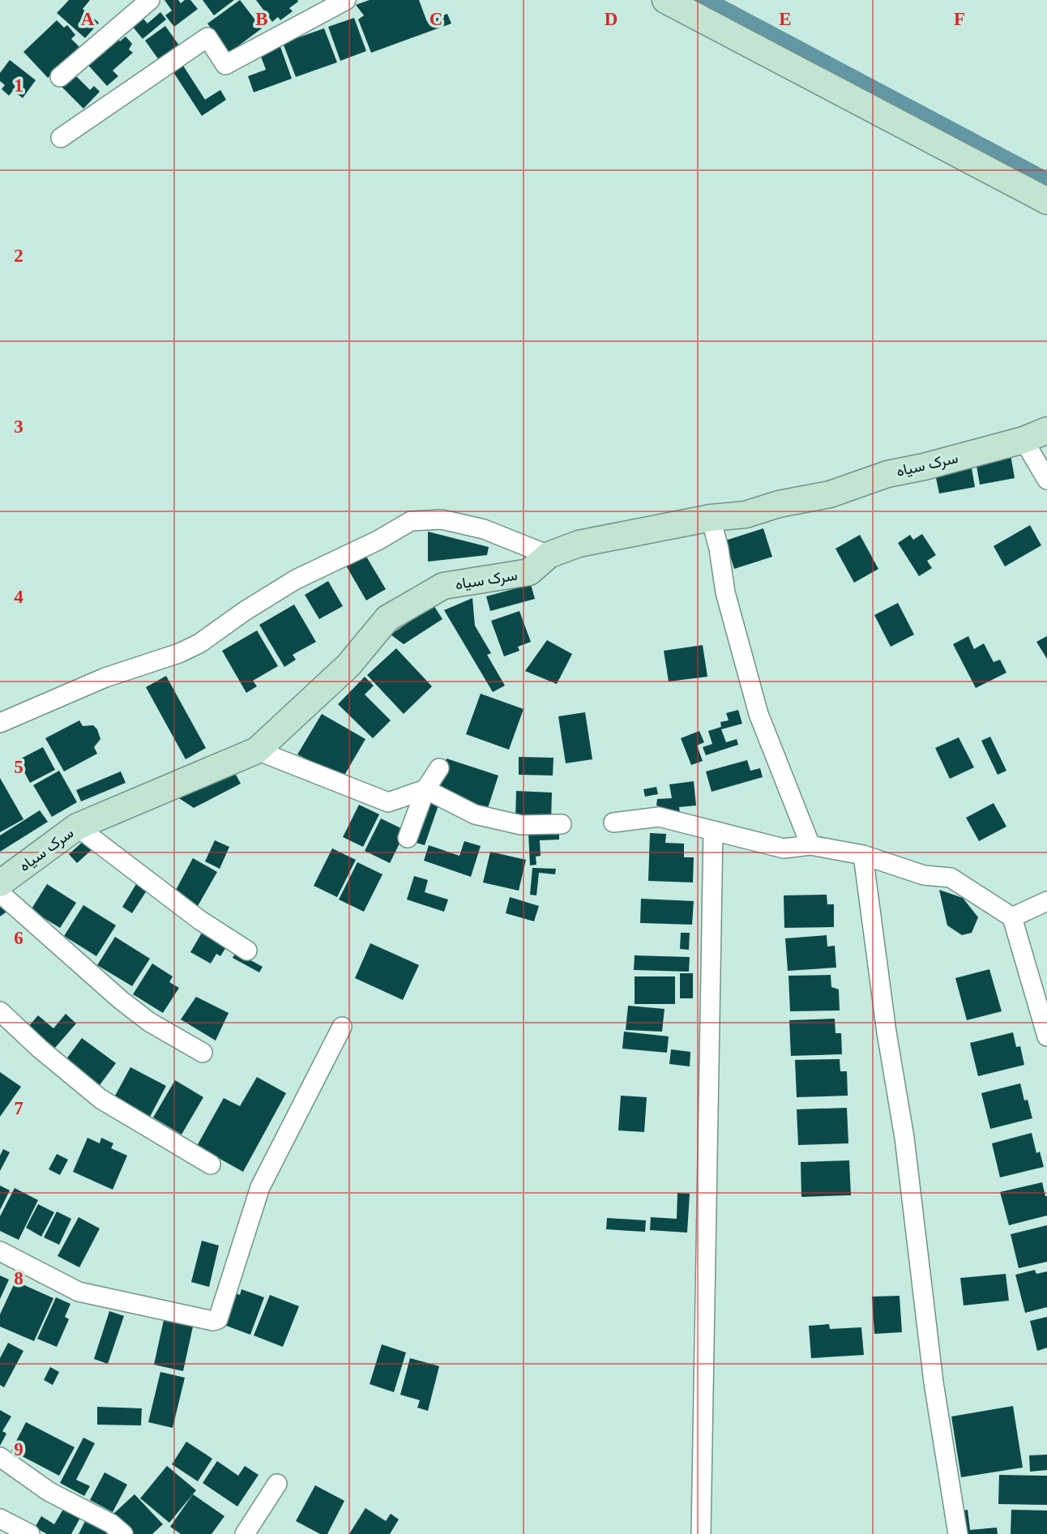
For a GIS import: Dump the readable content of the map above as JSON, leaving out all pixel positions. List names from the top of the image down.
{
  "streets": {
    "street": ["سرک سیاه"]
  },
  "grid": {
    "columns": [
      "A",
      "B",
      "C",
      "D",
      "E",
      "F"
    ],
    "rows": [
      "1",
      "2",
      "3",
      "4",
      "5",
      "6",
      "7",
      "8",
      "9"
    ]
  }
}
